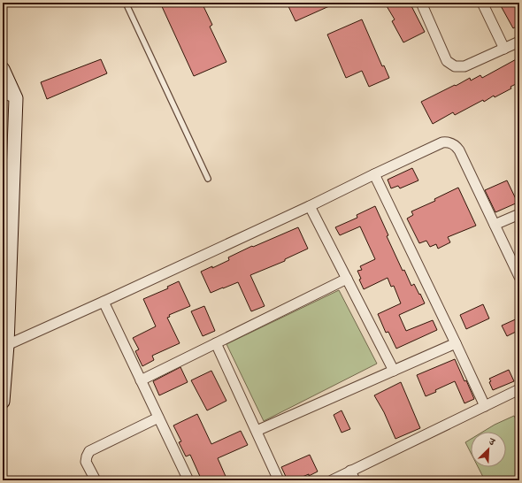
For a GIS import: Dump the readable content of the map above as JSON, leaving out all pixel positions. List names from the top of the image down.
{
  "north": "top right"
}
